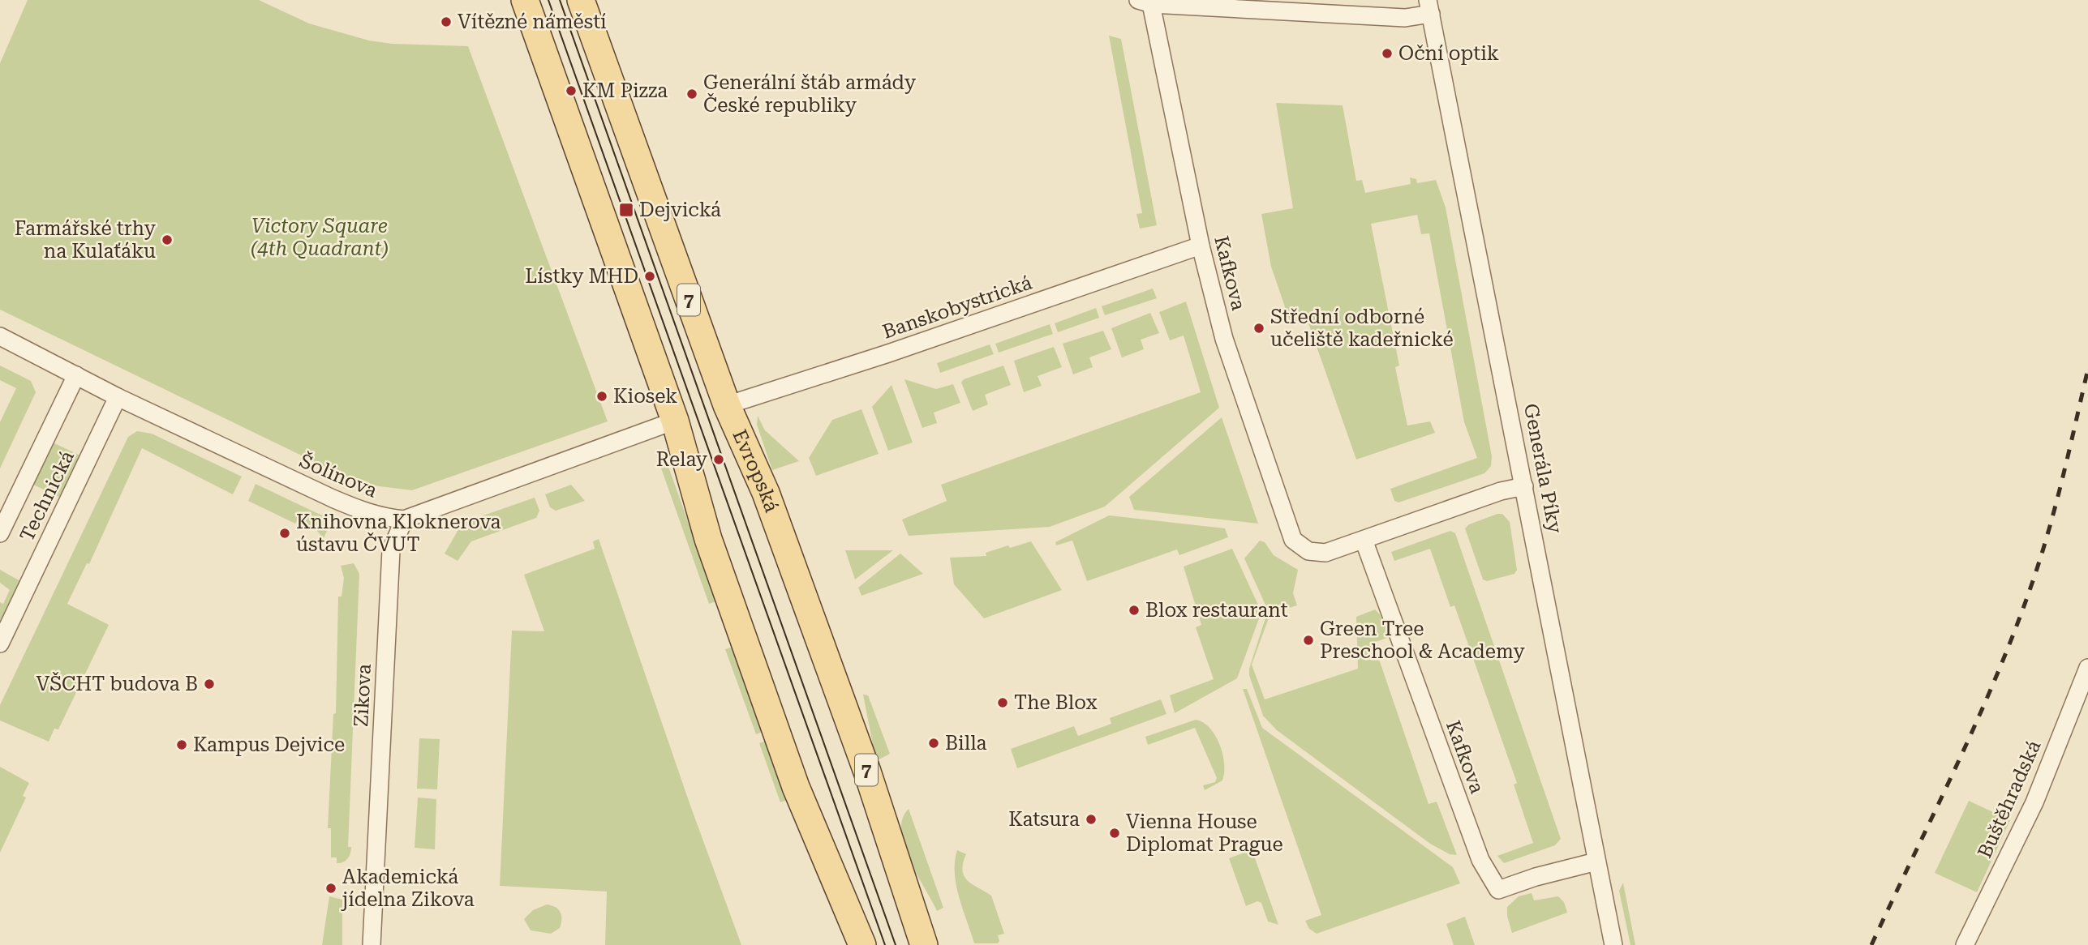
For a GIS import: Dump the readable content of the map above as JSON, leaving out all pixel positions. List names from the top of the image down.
{
  "streets": {
    "main road": ["7", "Evropská"],
    "street": [
      "Kafkova",
      "Banskobystrická",
      "Generála Píky",
      "Šolínova",
      "Technická",
      "Zikova",
      "Buštěhradská"
    ]
  },
  "crossings": [
    ["Kafkova", "Banskobystrická"],
    ["Kafkova", "Generála Píky"],
    ["Banskobystrická", "Evropská"],
    ["Šolínova", "Technická"],
    ["Šolínova", "Zikova"]
  ],
  "parks": ["Victory Square (4th Quadrant)"],
  "places": {
    "other": [
      "Vítězné náměstí",
      "Oční optik",
      "KM Pizza",
      "Generální štáb armády České republiky",
      "Farmářské trhy na Kulaťáku",
      "Lístky MHD",
      "Střední odborné učeliště kadeřnické",
      "Kiosek",
      "Relay",
      "Knihovna Kloknerova ústavu ČVUT",
      "Blox restaurant",
      "Green Tree Preschool & Academy",
      "VŠCHT budova B",
      "The Blox",
      "Billa",
      "Kampus Dejvice",
      "Katsura",
      "Vienna House Diplomat Prague",
      "Akademická jídelna Zikova"
    ],
    "transit": ["Dejvická"]
  }
}
